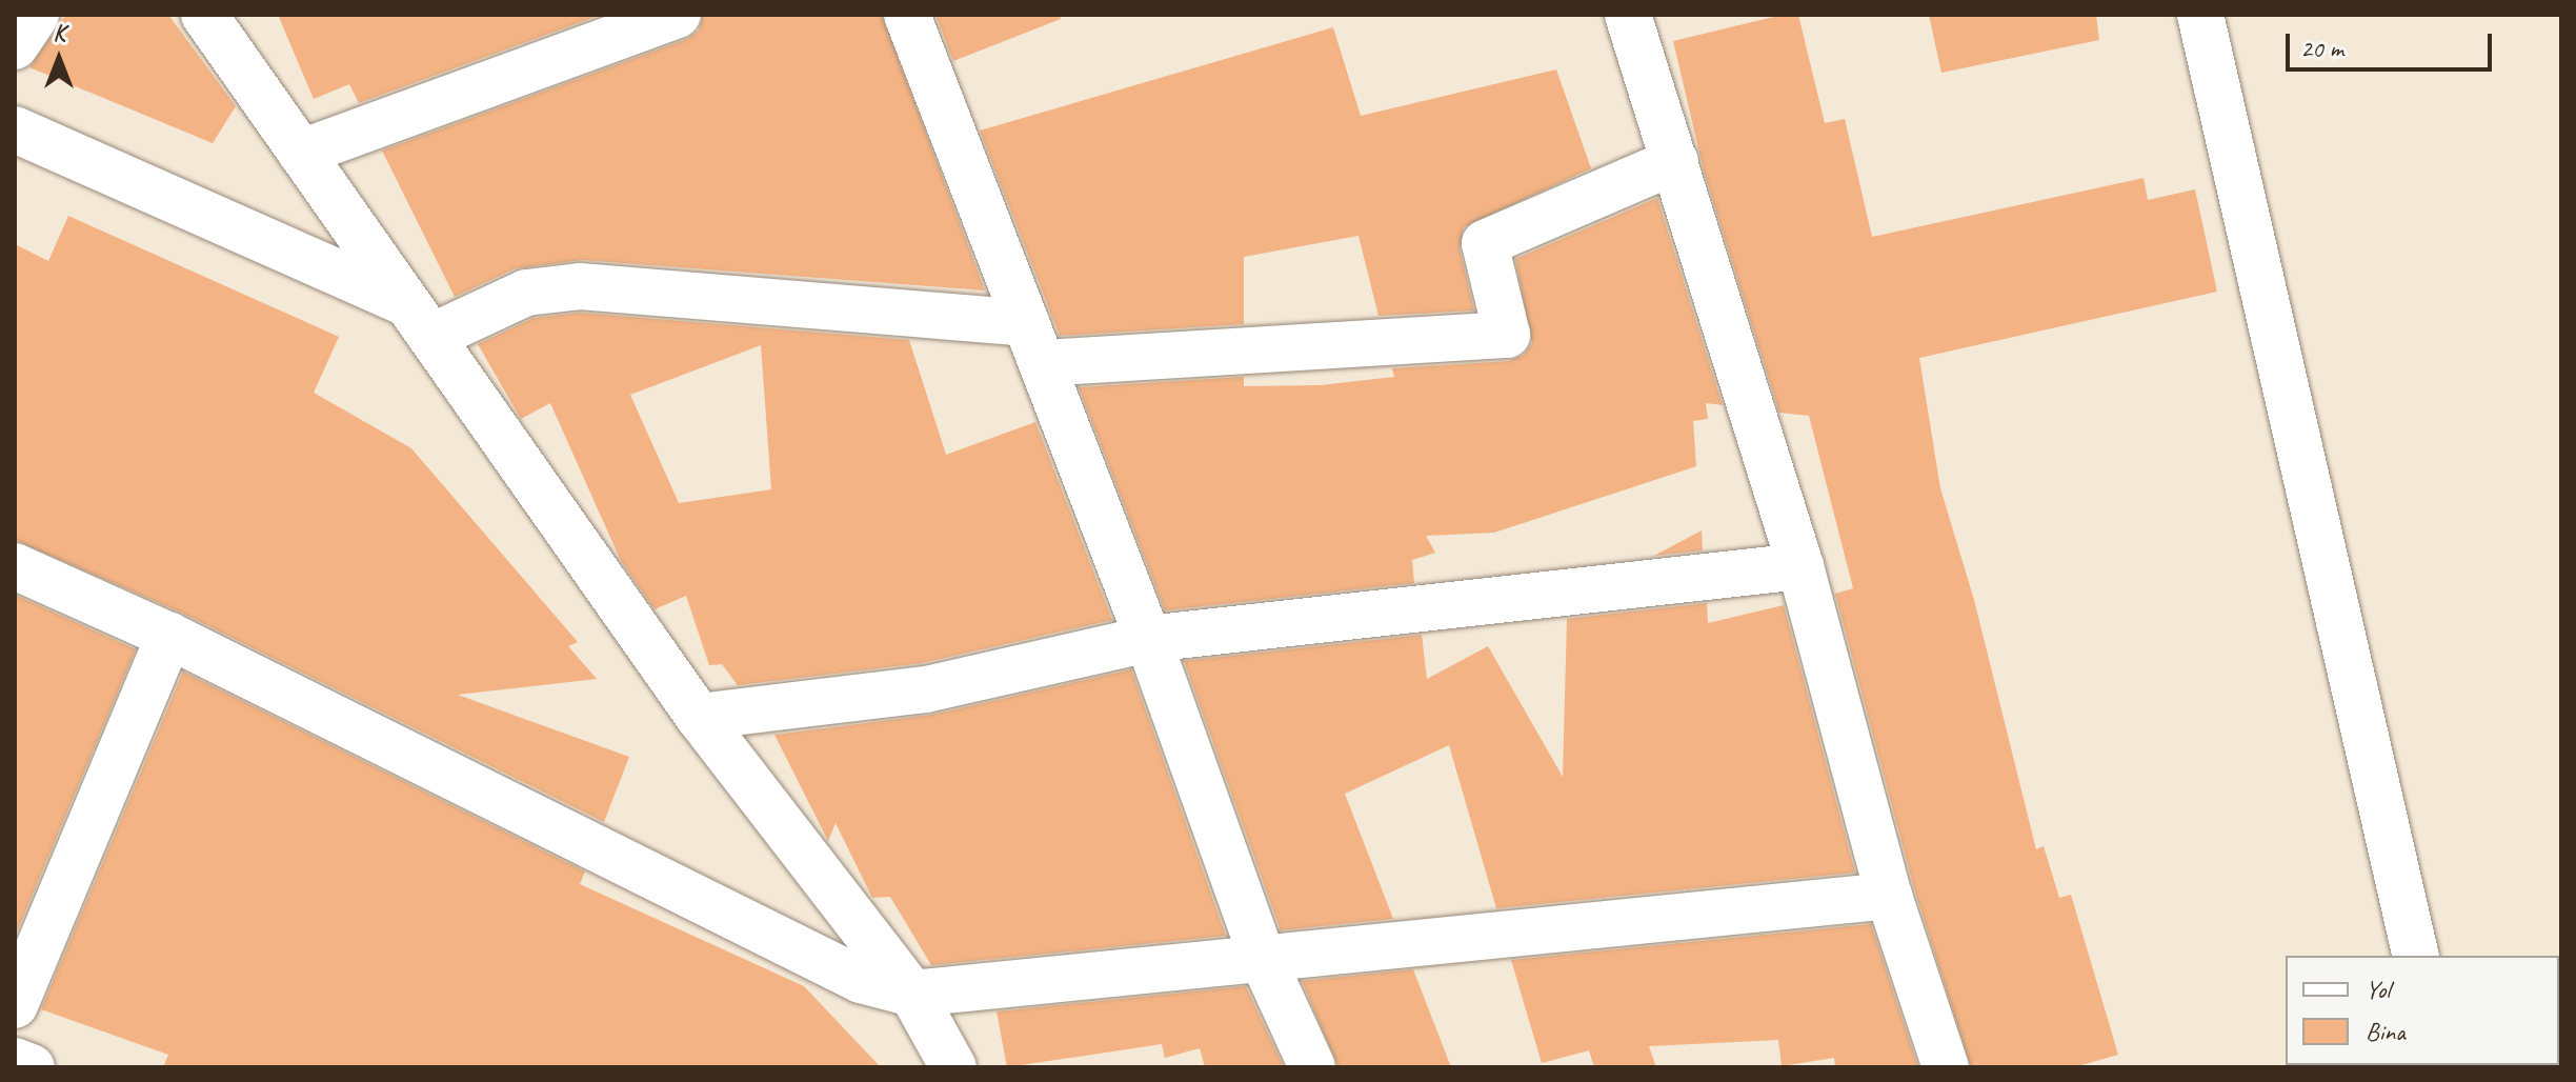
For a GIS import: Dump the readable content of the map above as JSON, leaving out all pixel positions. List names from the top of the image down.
{
  "legend": ["Yol", "Bina"],
  "scale_bar": "20 m",
  "north": "top"
}
